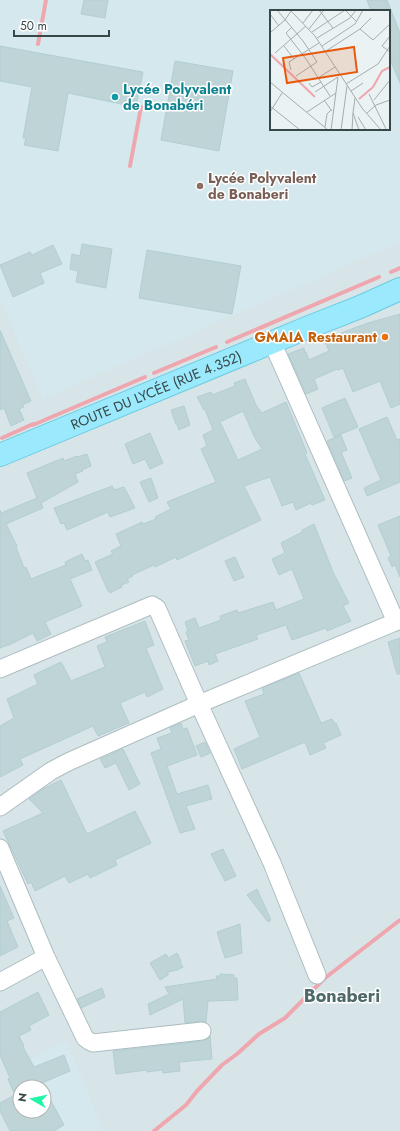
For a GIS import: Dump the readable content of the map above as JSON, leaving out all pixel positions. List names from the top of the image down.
{
  "streets": {
    "main road": ["ROUTE DU LYCÉE (RUE 4.352)"]
  },
  "districts": ["Bonaberi"],
  "places": ["Lycée Polyvalent de Bonabéri", "Lycée Polyvalent de Bonaberi", "GMAIA Restaurant"],
  "scale_bar": "50 m",
  "north": "left"
}
